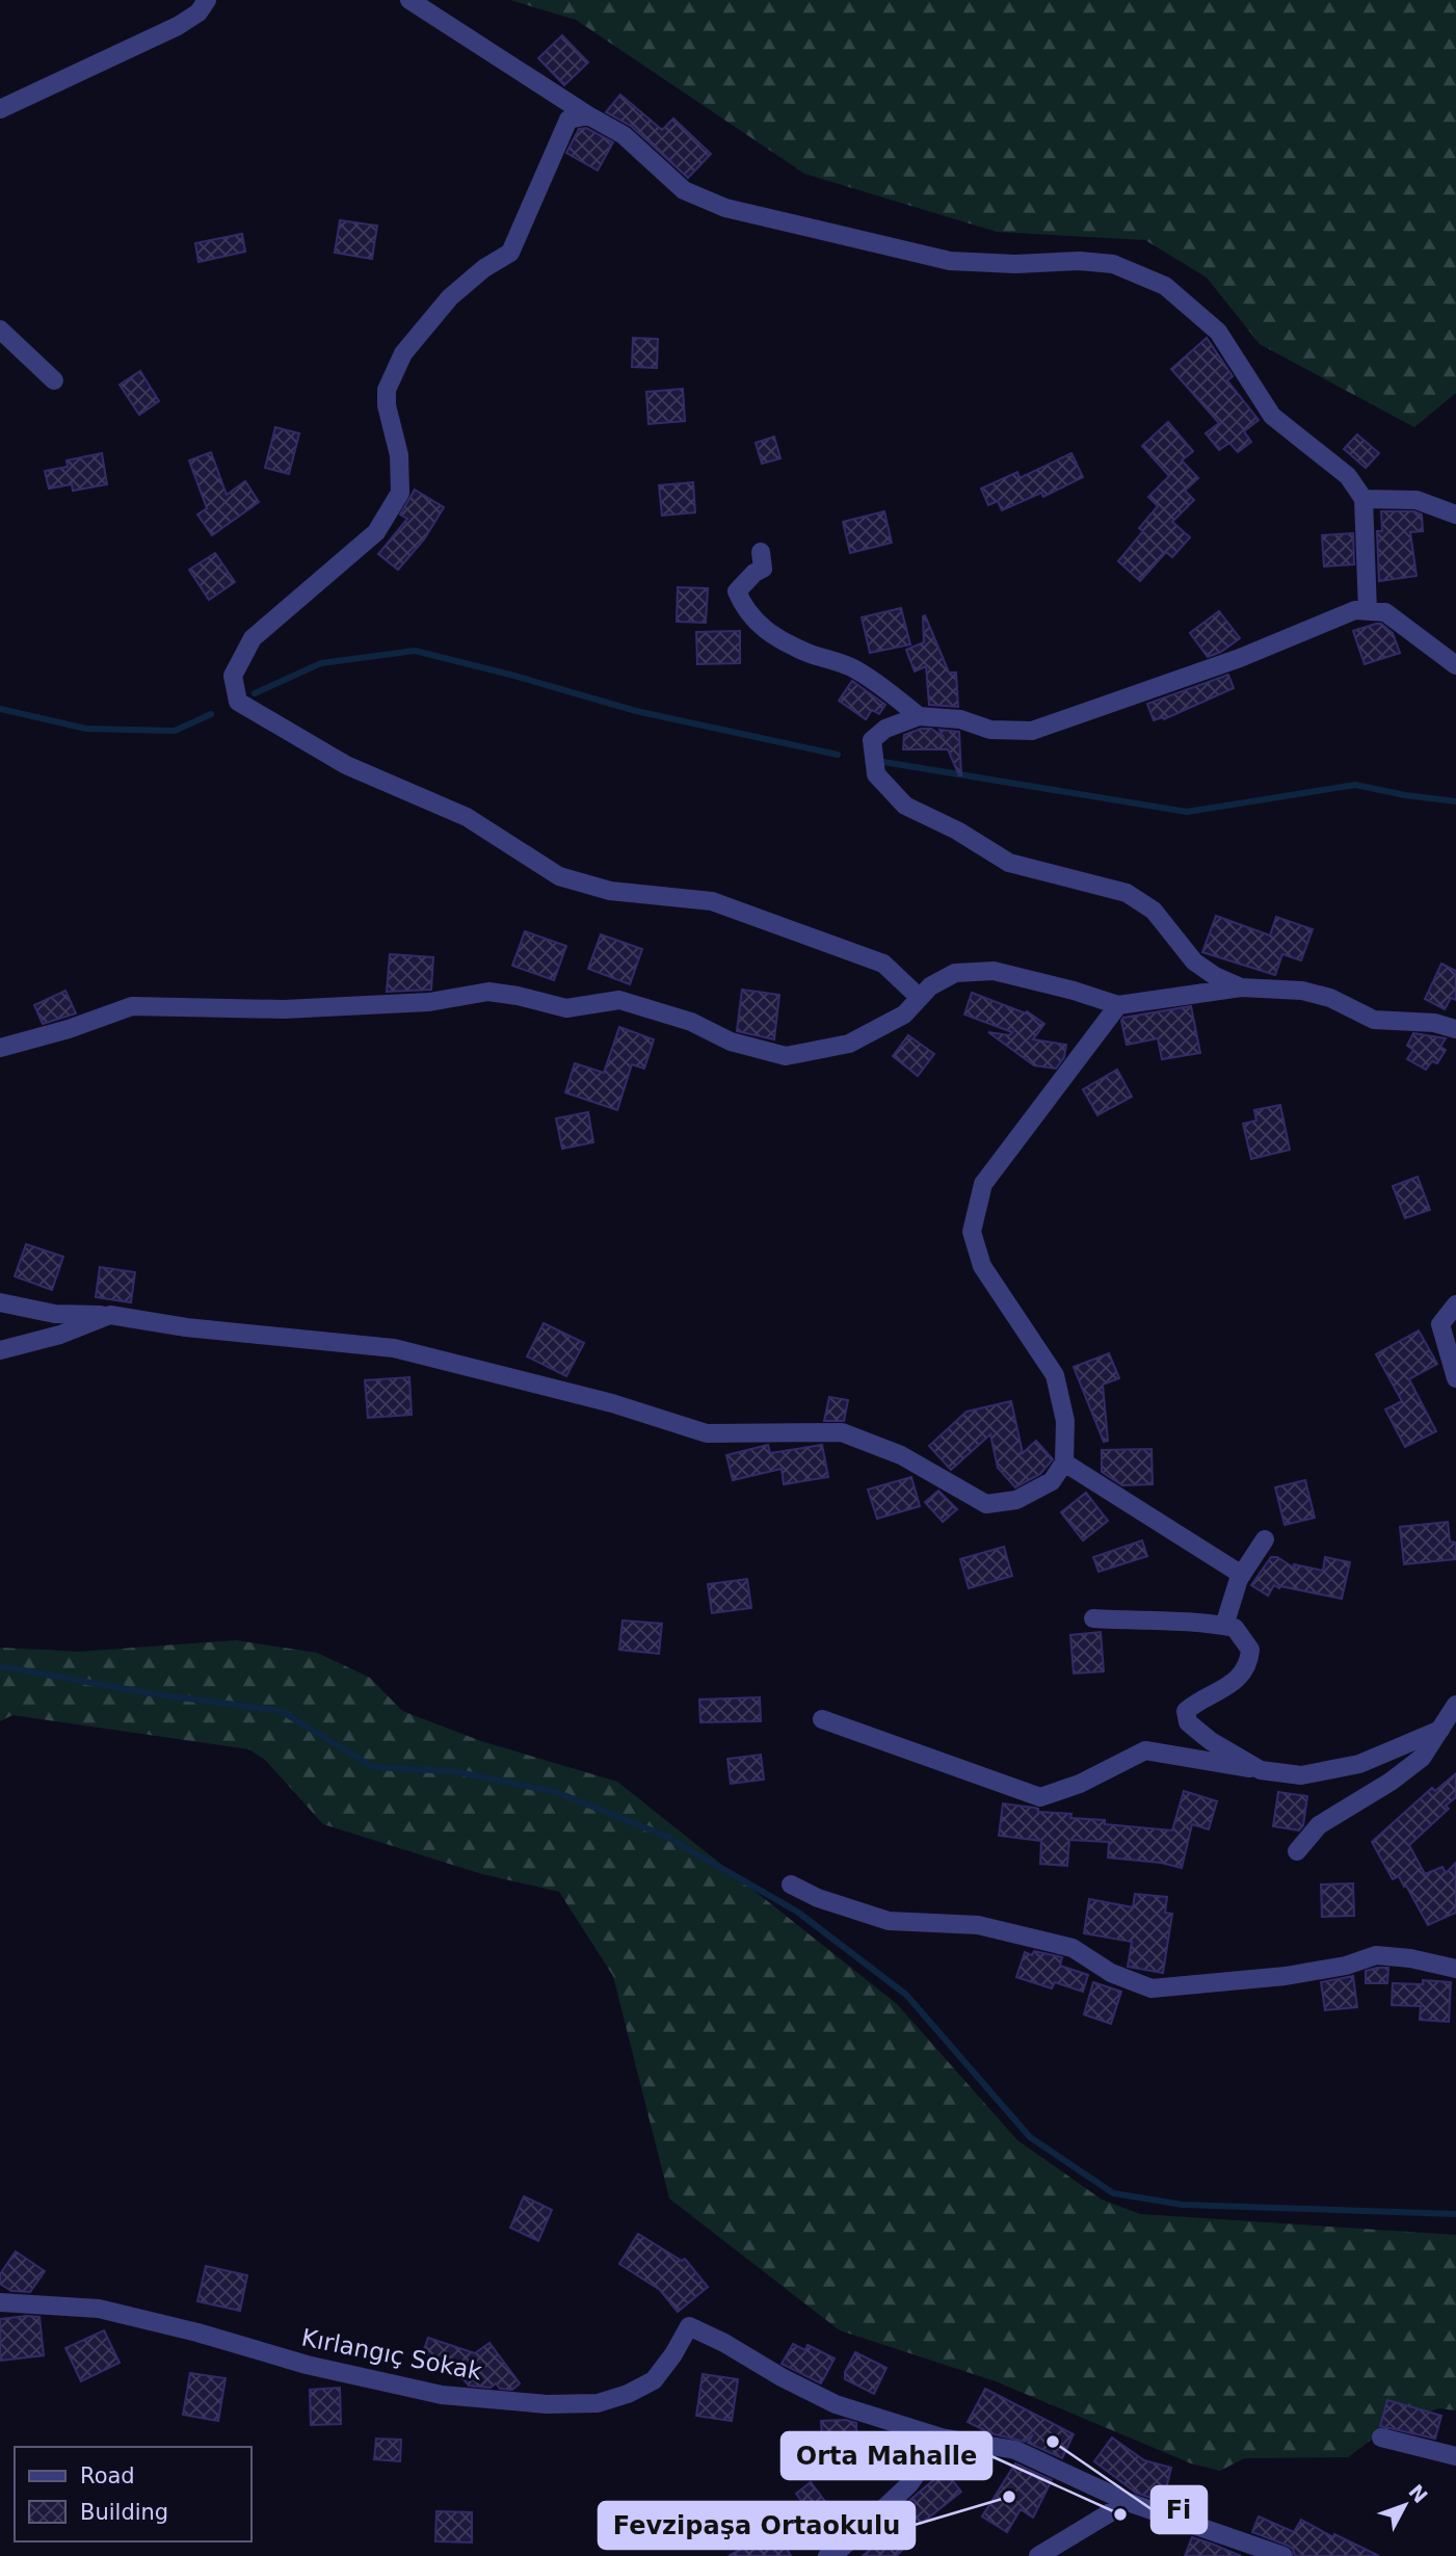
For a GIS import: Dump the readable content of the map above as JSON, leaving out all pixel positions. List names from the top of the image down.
{
  "streets": {
    "street": ["Kırlangıç Sokak"]
  },
  "places": ["Fi", "Fevzipaşa Ortaokulu", "Orta Mahalle"],
  "legend": ["Road", "Building"],
  "north": "top right"
}
